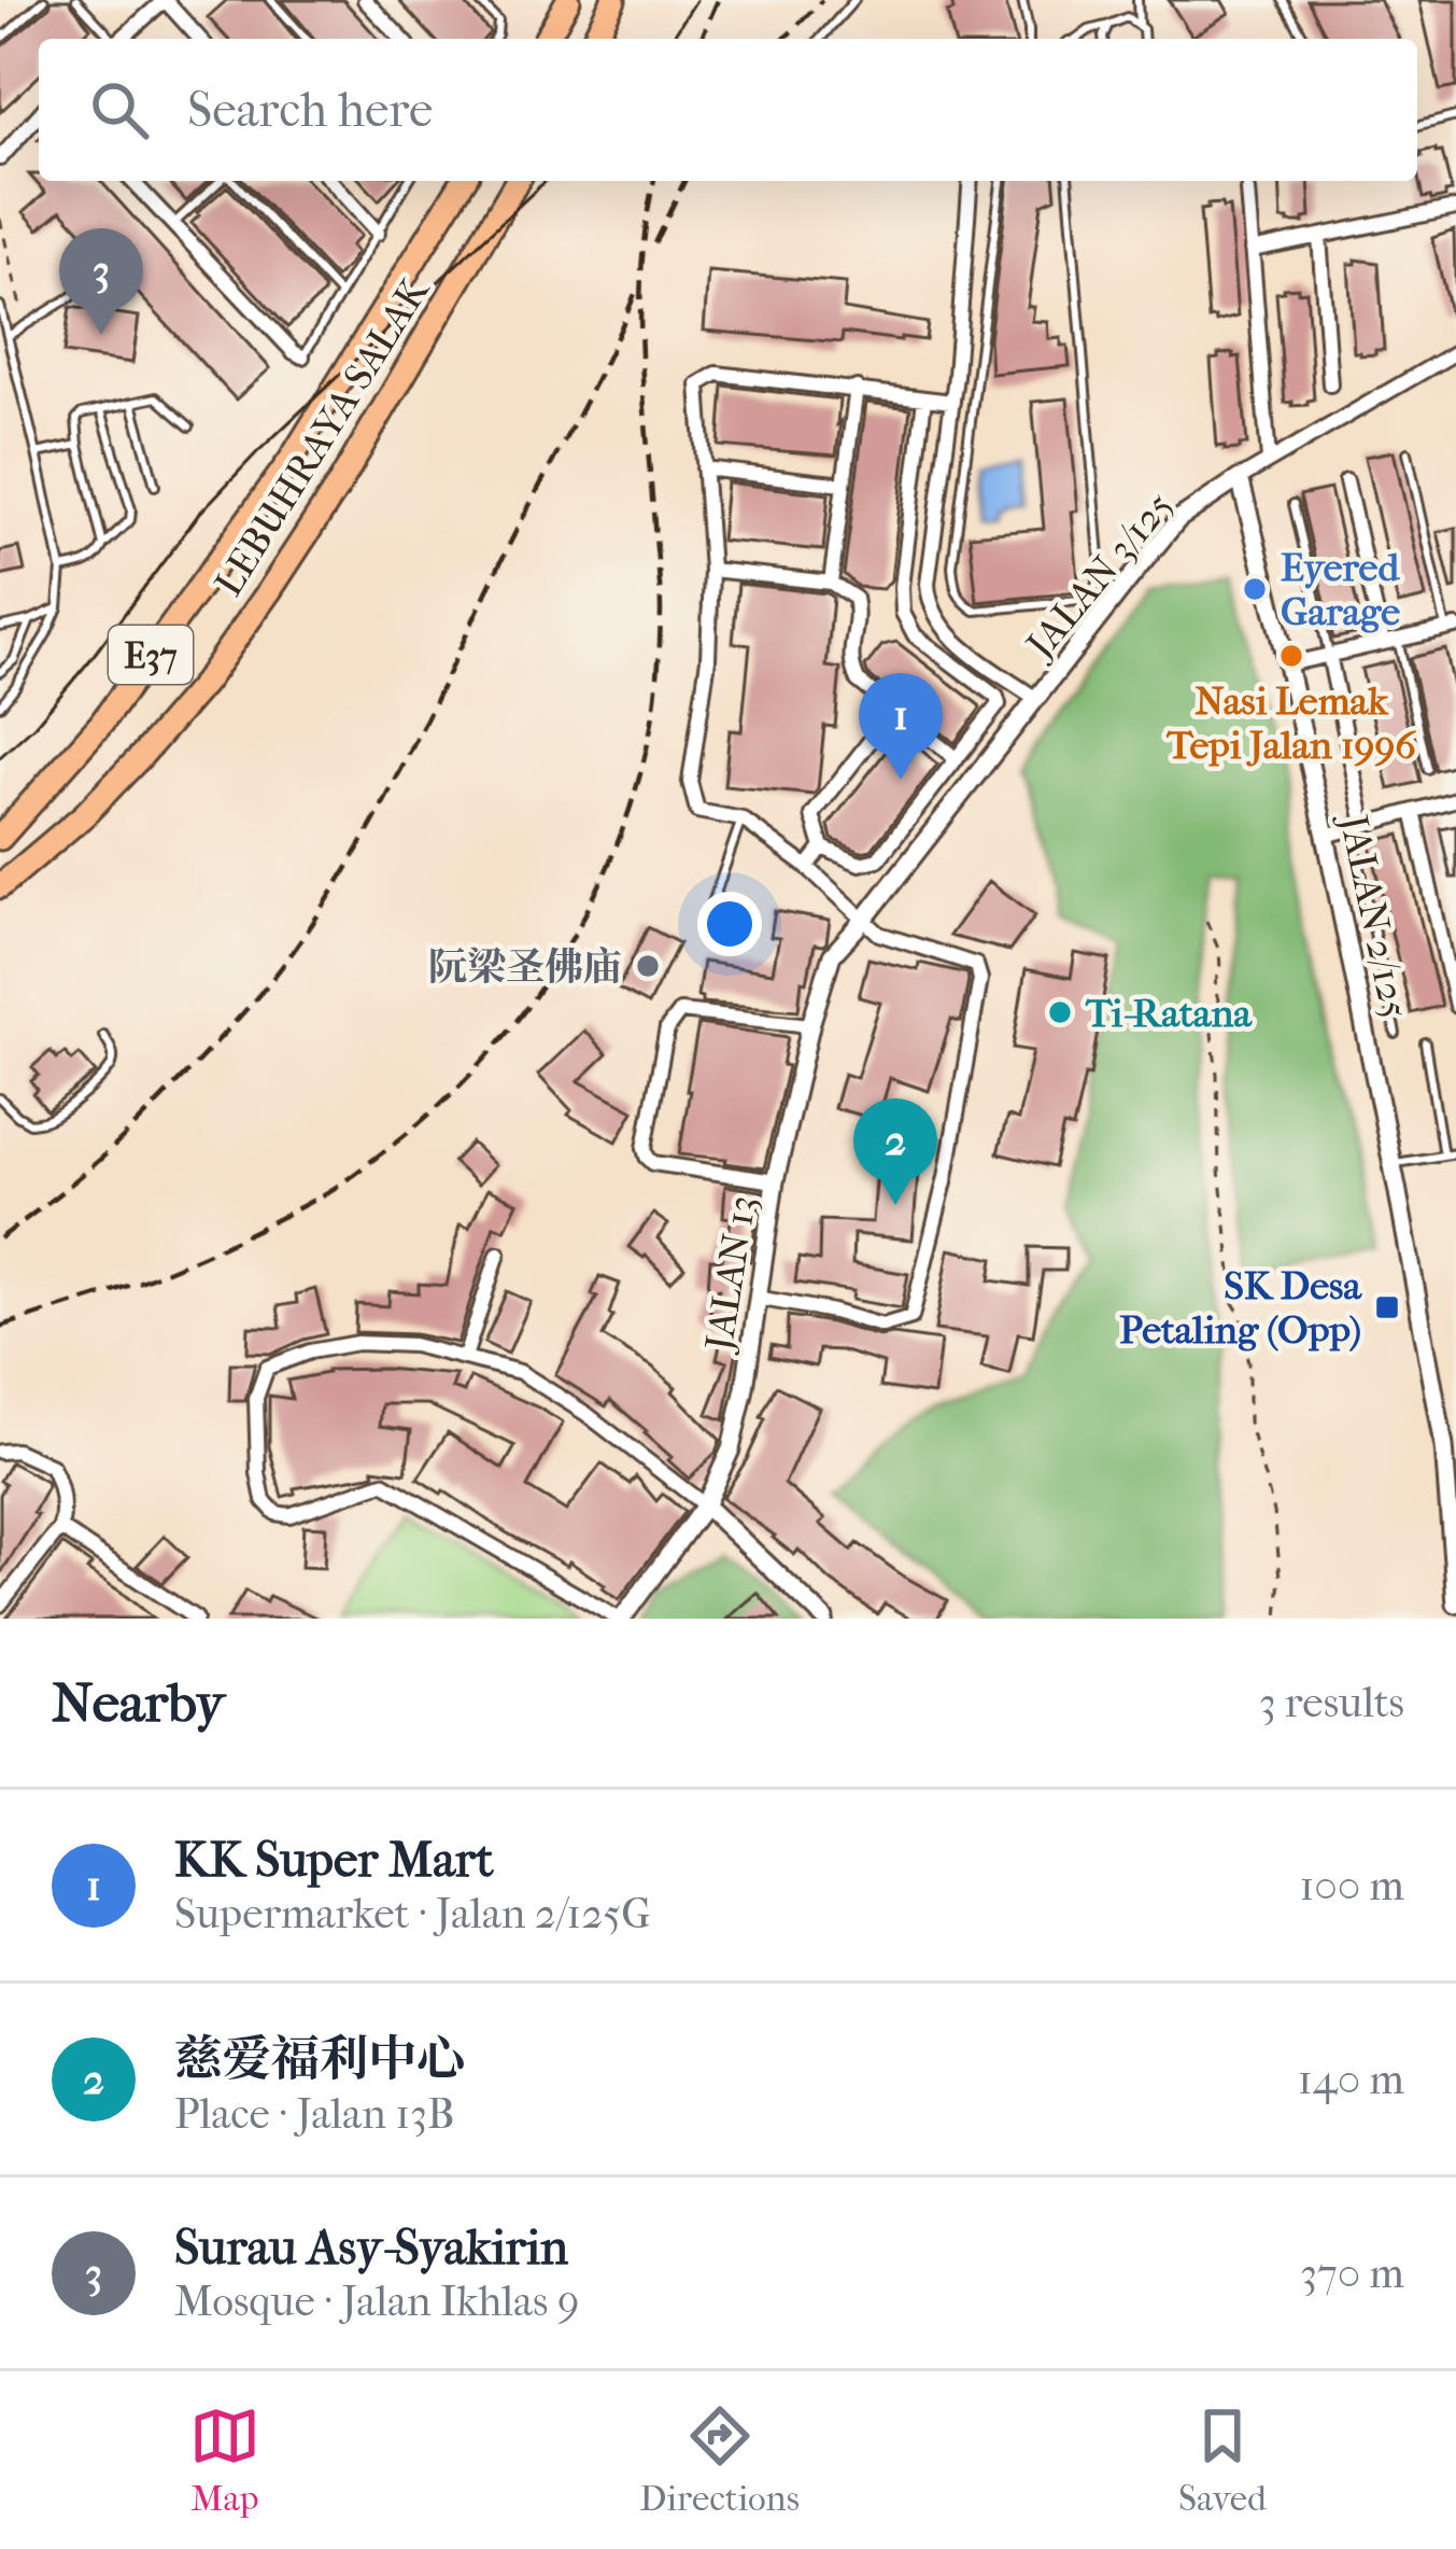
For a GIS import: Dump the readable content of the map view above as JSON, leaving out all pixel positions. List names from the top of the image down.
{
  "streets": {
    "highway": ["LEBUHRAYA SALAK", "E37"],
    "street": ["JALAN 3/125", "JALAN 2/125", "JALAN 13"]
  },
  "crossings": [
    ["JALAN 3/125", "JALAN 2/125"],
    ["JALAN 3/125", "JALAN 13"]
  ],
  "places": {
    "other": [
      "Eyered Garage",
      "Nasi Lemak Tepi Jalan 1996",
      "阮梁圣佛庙",
      "Ti-Ratana"
    ],
    "transit": ["SK Desa Petaling (Opp)"]
  },
  "page": {
    "search": "Search here",
    "pins": ["3", "1", "2"],
    "heading": ["Nearby", "3 results"],
    "list": [
      {
        "mark": "1",
        "name": "KK Super Mart",
        "note": "Supermarket · Jalan 2/125G",
        "value": "100 m"
      },
      {
        "mark": "2",
        "name": "慈爱福利中心",
        "note": "Place · Jalan 13B",
        "value": "140 m"
      },
      {
        "mark": "3",
        "name": "Surau Asy-Syakirin",
        "note": "Mosque · Jalan Ikhlas 9",
        "value": "370 m"
      }
    ],
    "nav": ["Map", "Directions", "Saved"]
  }
}
